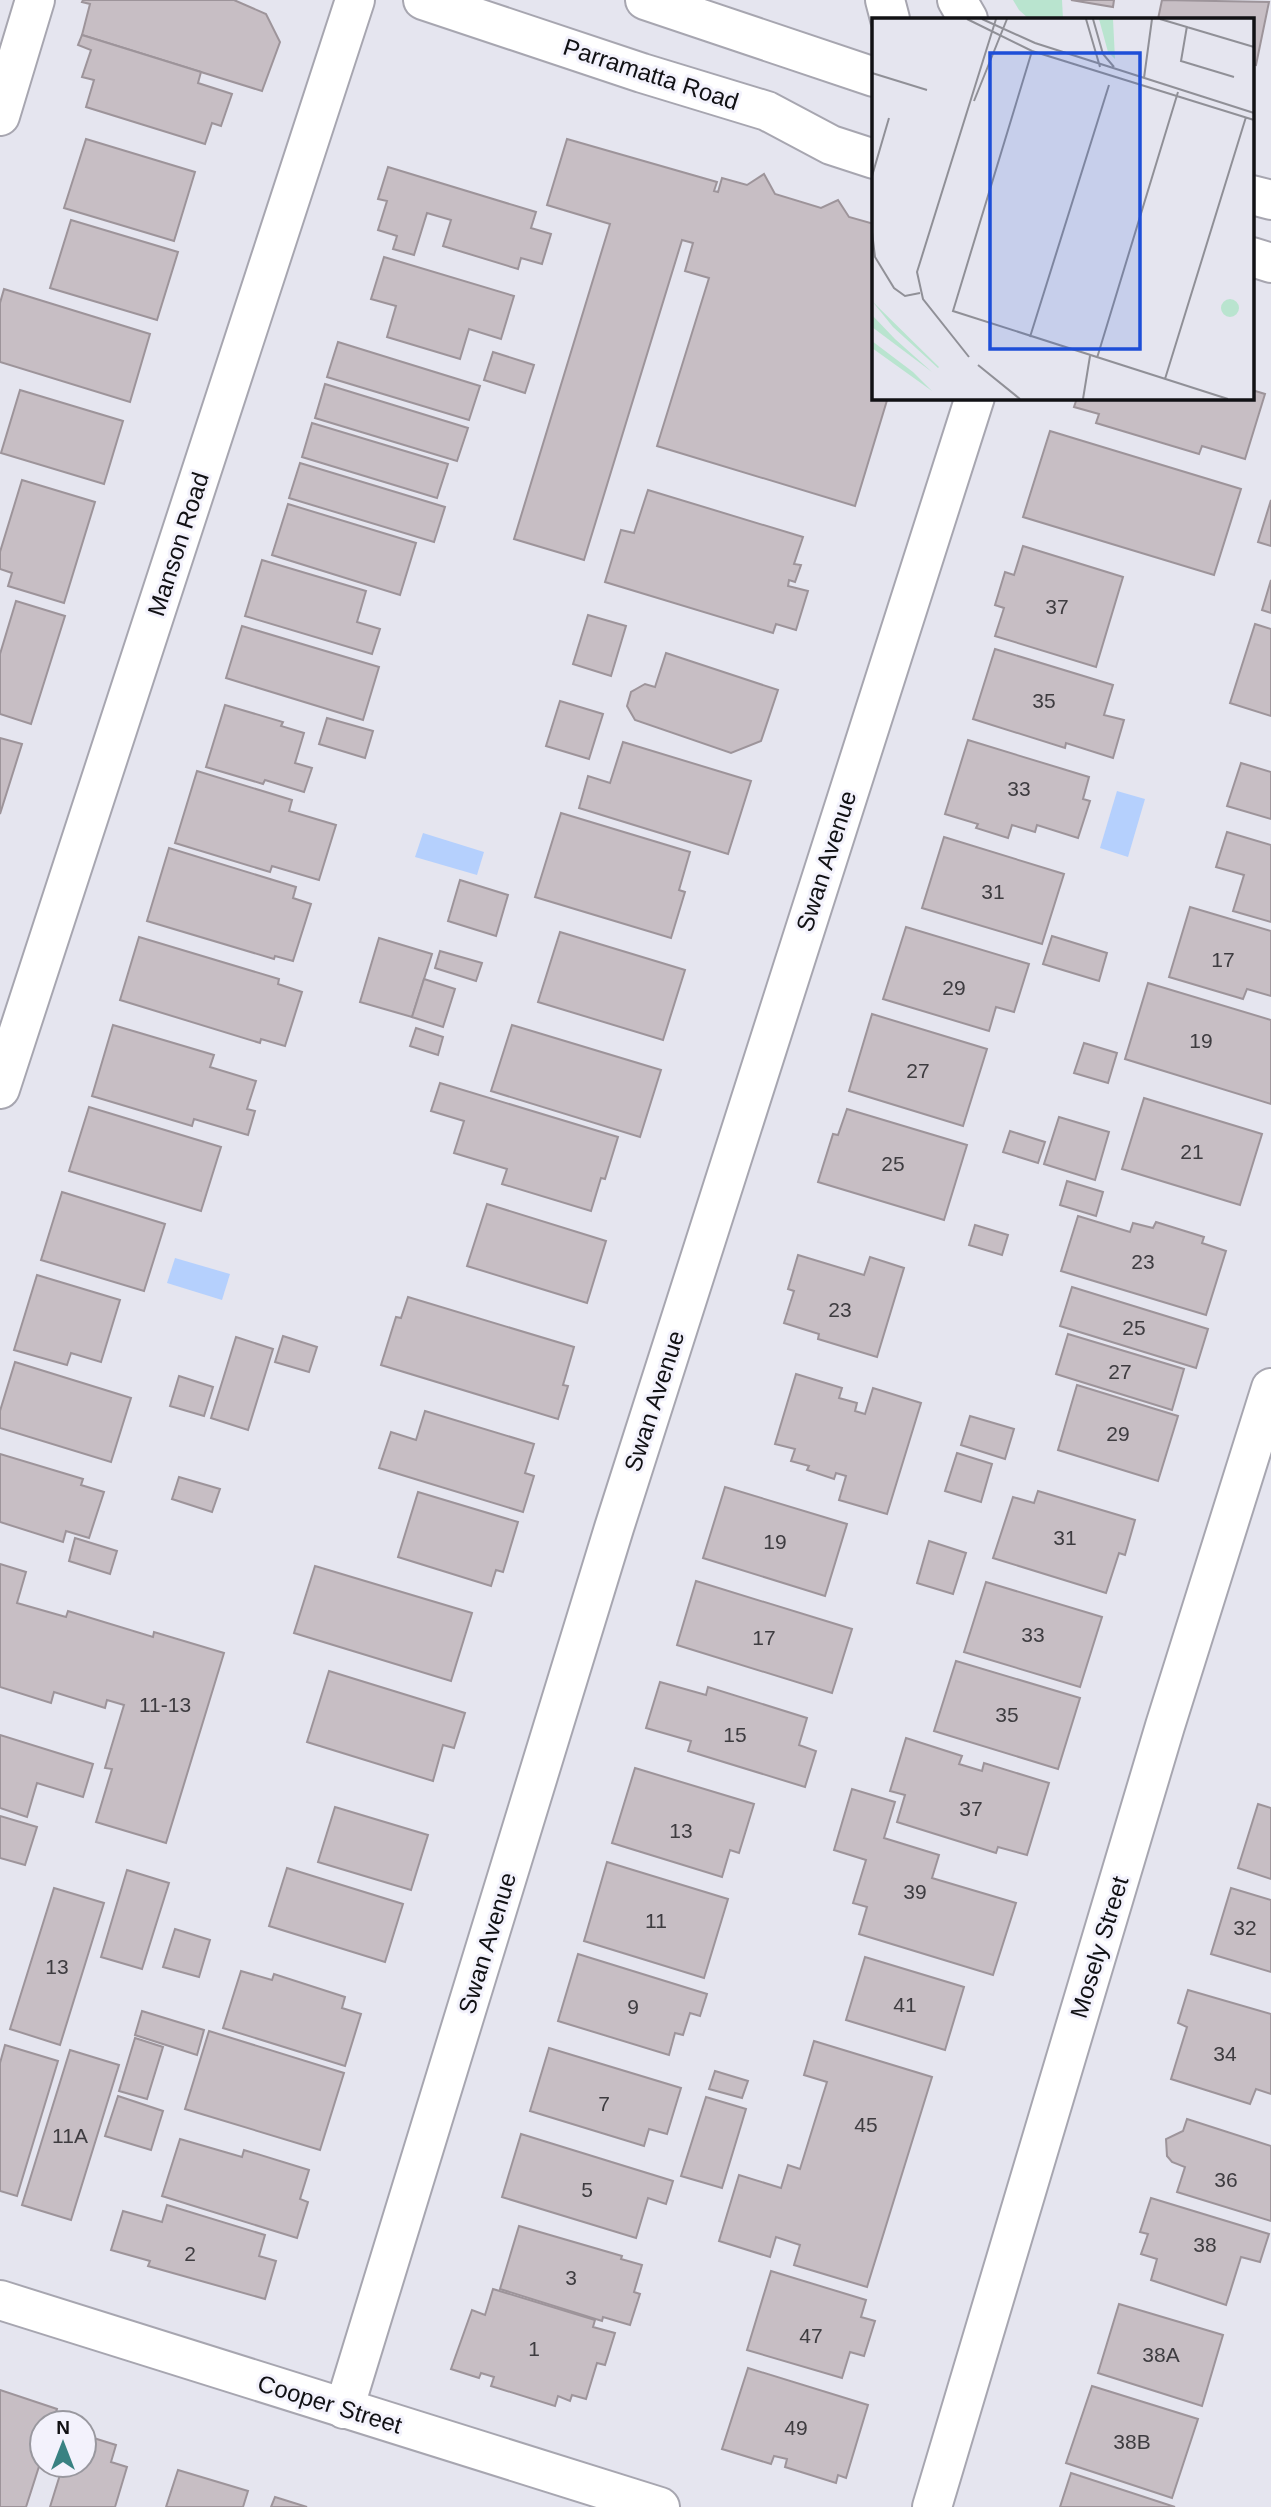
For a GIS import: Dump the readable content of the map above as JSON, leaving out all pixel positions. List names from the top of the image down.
{
  "streets": {
    "main road": [
      "Parramatta Road",
      "Manson Road",
      "Swan Avenue",
      "Mosely Street",
      "Cooper Street"
    ]
  },
  "crossings": [
    ["Swan Avenue", "Cooper Street"]
  ],
  "house_numbers": [
    "37",
    "35",
    "33",
    "31",
    "17",
    "29",
    "19",
    "27",
    "21",
    "25",
    "23",
    "23",
    "25",
    "27",
    "29",
    "31",
    "19",
    "33",
    "17",
    "11-13",
    "35",
    "15",
    "37",
    "13",
    "39",
    "11",
    "32",
    "13",
    "41",
    "9",
    "34",
    "7",
    "45",
    "11A",
    "36",
    "5",
    "38",
    "2",
    "3",
    "47",
    "1",
    "38A",
    "49",
    "38B"
  ],
  "north": "top"
}
